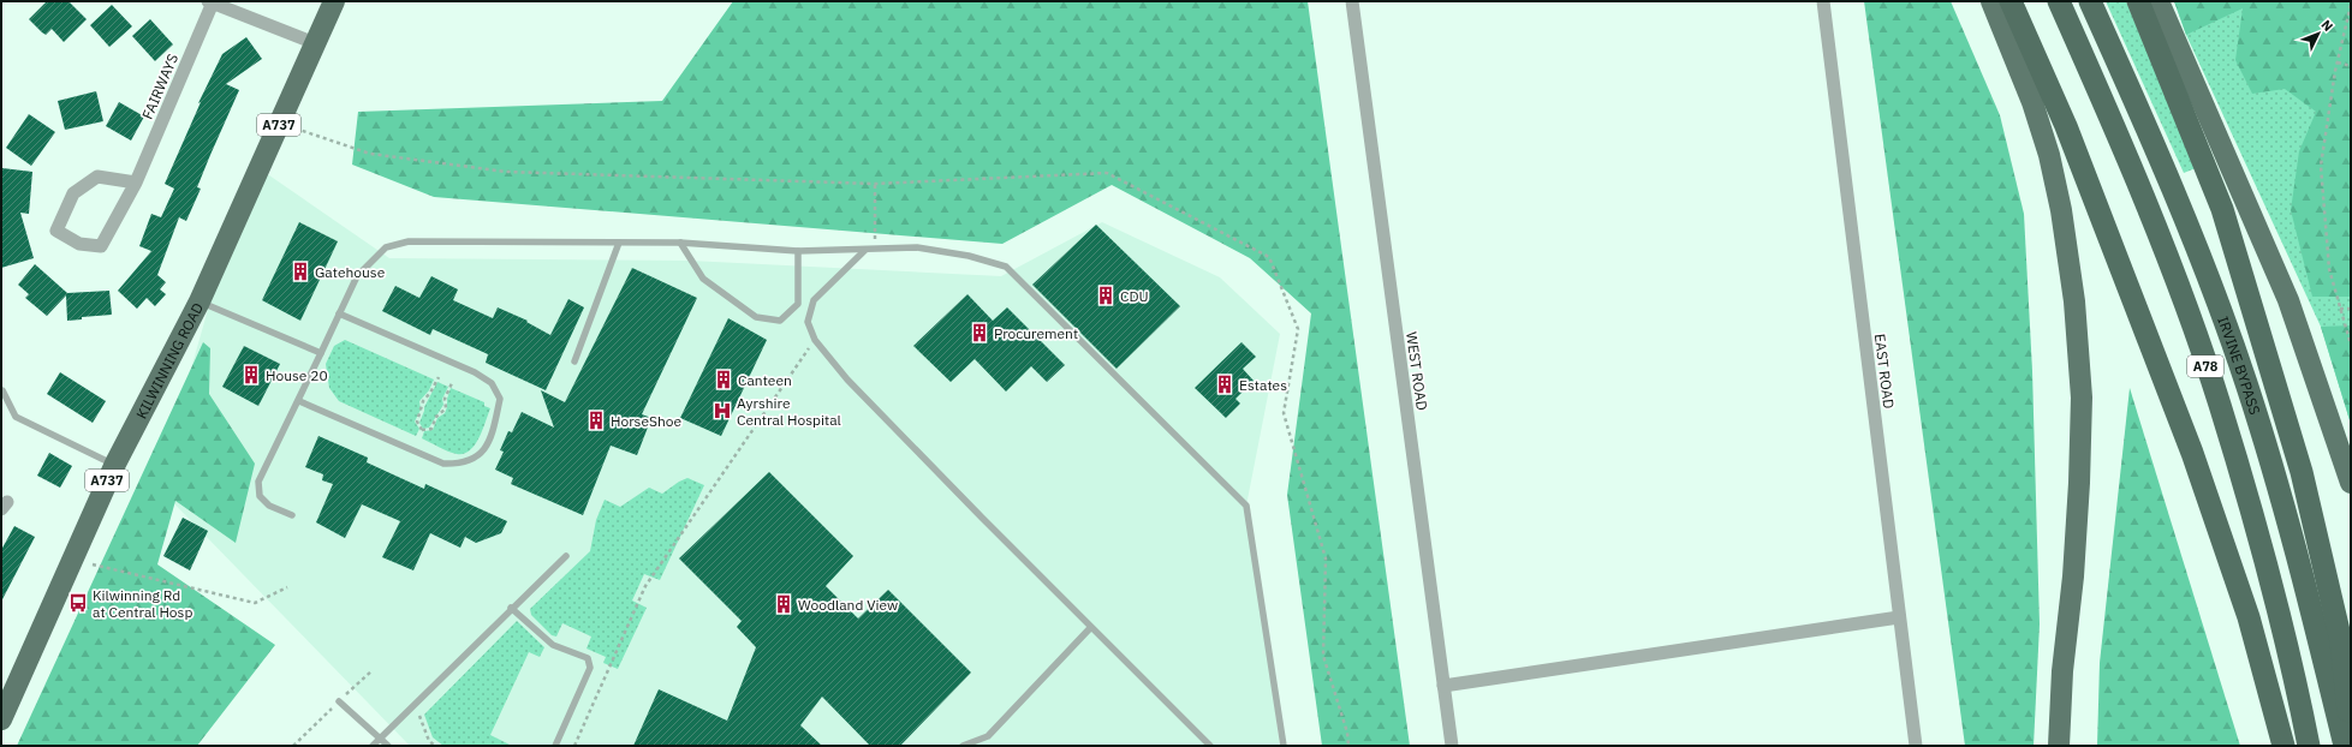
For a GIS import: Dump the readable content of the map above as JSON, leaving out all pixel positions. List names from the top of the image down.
{
  "streets": {
    "highway": ["A78", "IRVINE BYPASS"],
    "main road": ["A737", "KILWINNING ROAD"],
    "street": ["FAIRWAYS", "WEST ROAD", "EAST ROAD"]
  },
  "crossings": [
    ["FAIRWAYS", "KILWINNING ROAD"]
  ],
  "places": {
    "building": [
      "Gatehouse",
      "CDU",
      "Procurement",
      "House 20",
      "Canteen",
      "Estates",
      "HorseShoe",
      "Woodland View"
    ],
    "hospital": ["Ayrshire Central Hospital"],
    "bus stop": ["Kilwinning Rd at Central Hosp"]
  },
  "north": "top right"
}
